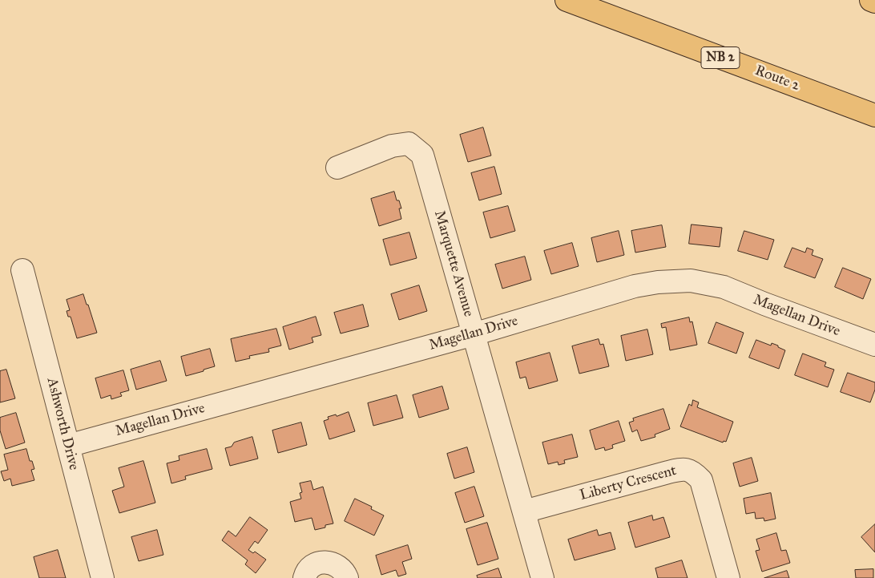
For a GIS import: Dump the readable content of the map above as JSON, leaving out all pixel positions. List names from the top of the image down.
{
  "streets": {
    "highway": ["NB 2", "Route 2"],
    "street": [
      "Marquette Avenue",
      "Magellan Drive",
      "Ashworth Drive",
      "Liberty Crescent"
    ]
  },
  "crossings": [
    ["Marquette Avenue", "Magellan Drive"],
    ["Marquette Avenue", "Liberty Crescent"],
    ["Magellan Drive", "Ashworth Drive"]
  ]
}
